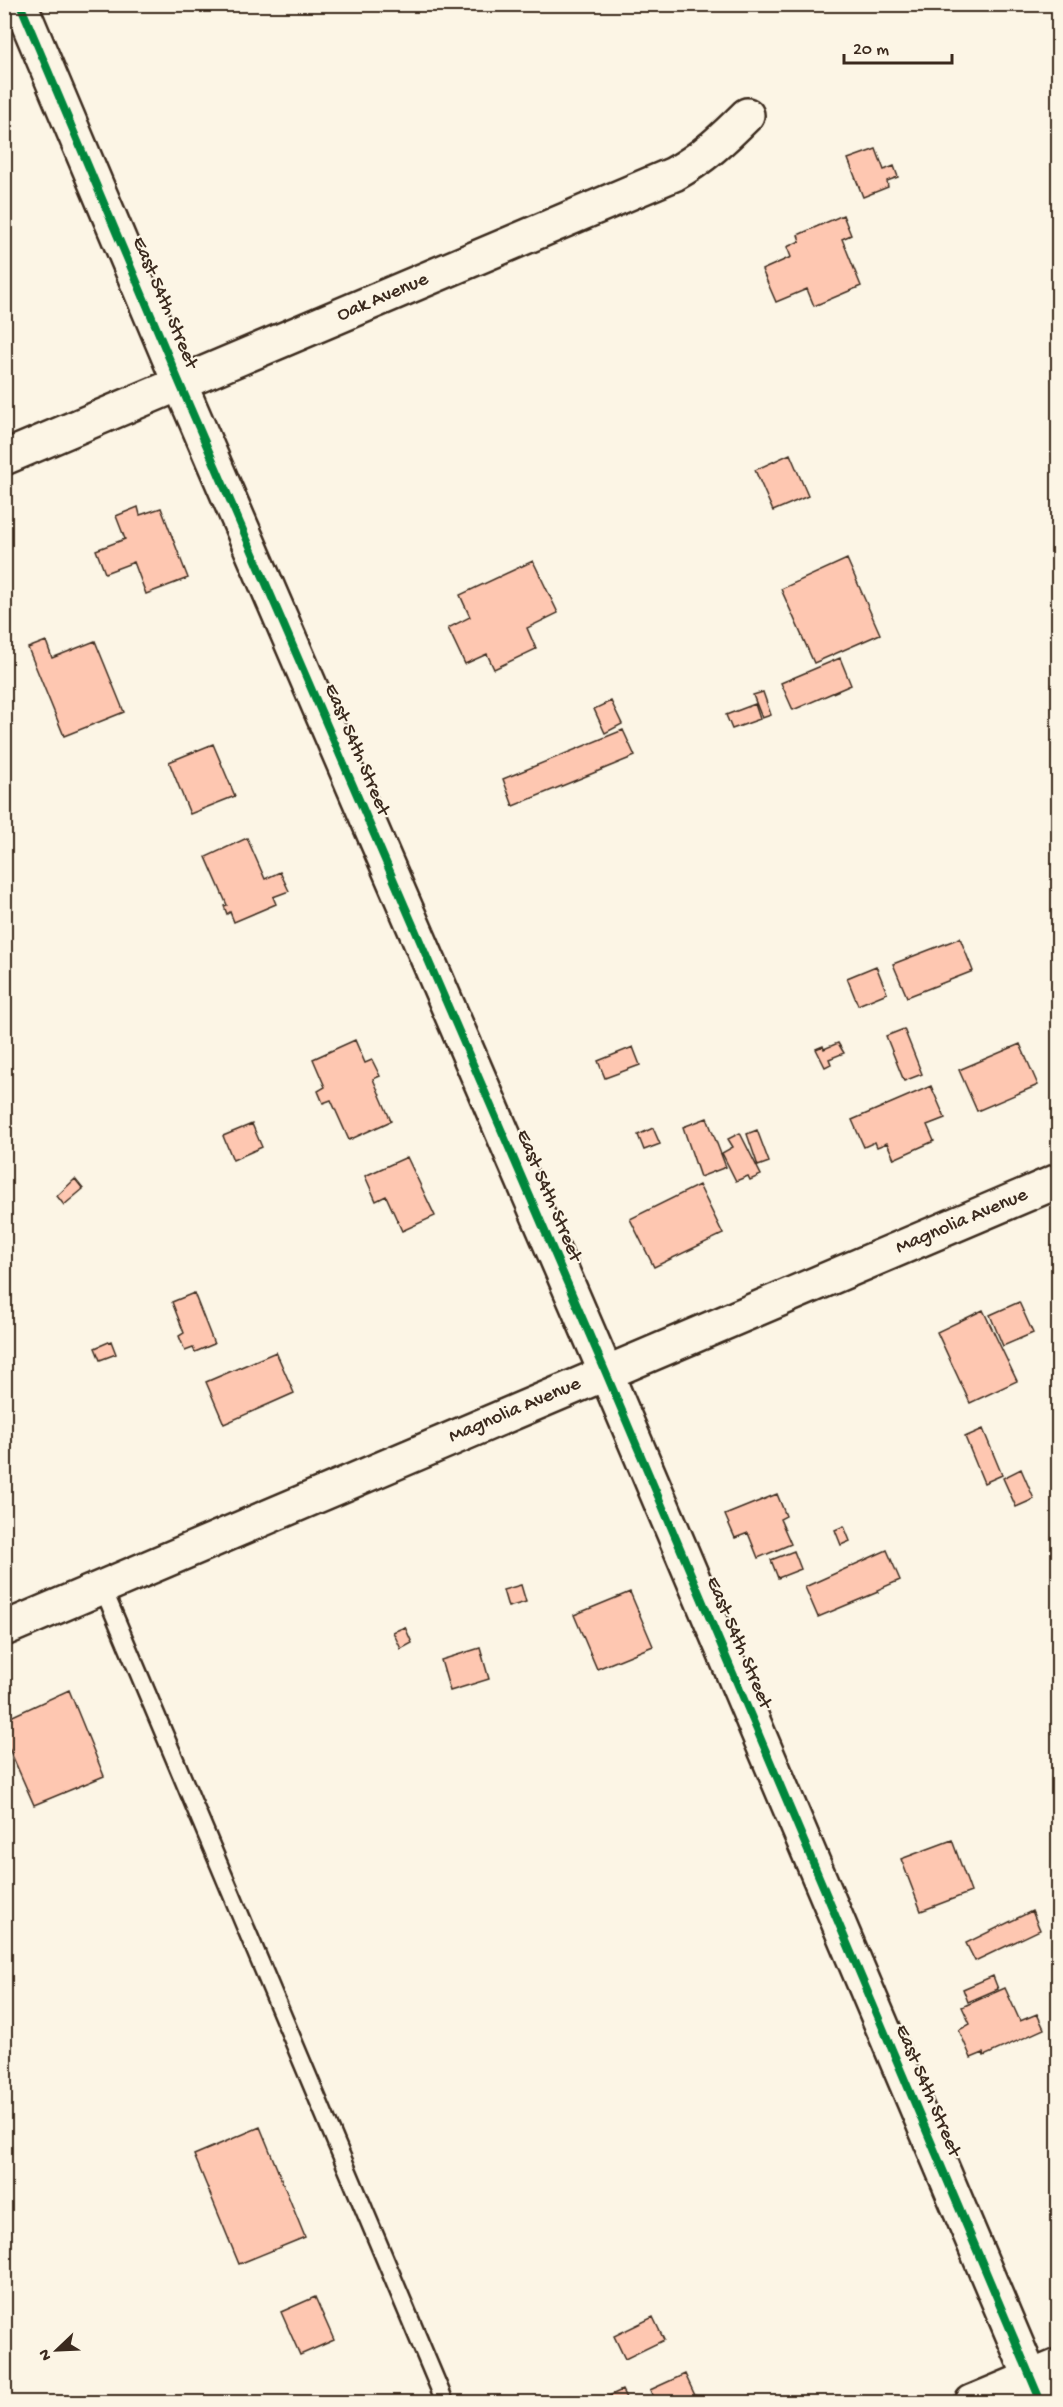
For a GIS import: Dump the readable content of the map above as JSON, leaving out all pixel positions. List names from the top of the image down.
{
  "streets": {
    "street": ["Oak Avenue", "East 54th Street", "Magnolia Avenue"]
  },
  "crossings": [
    ["Oak Avenue", "East 54th Street"],
    ["East 54th Street", "Magnolia Avenue"]
  ],
  "scale_bar": "20 m",
  "north": "bottom left"
}
